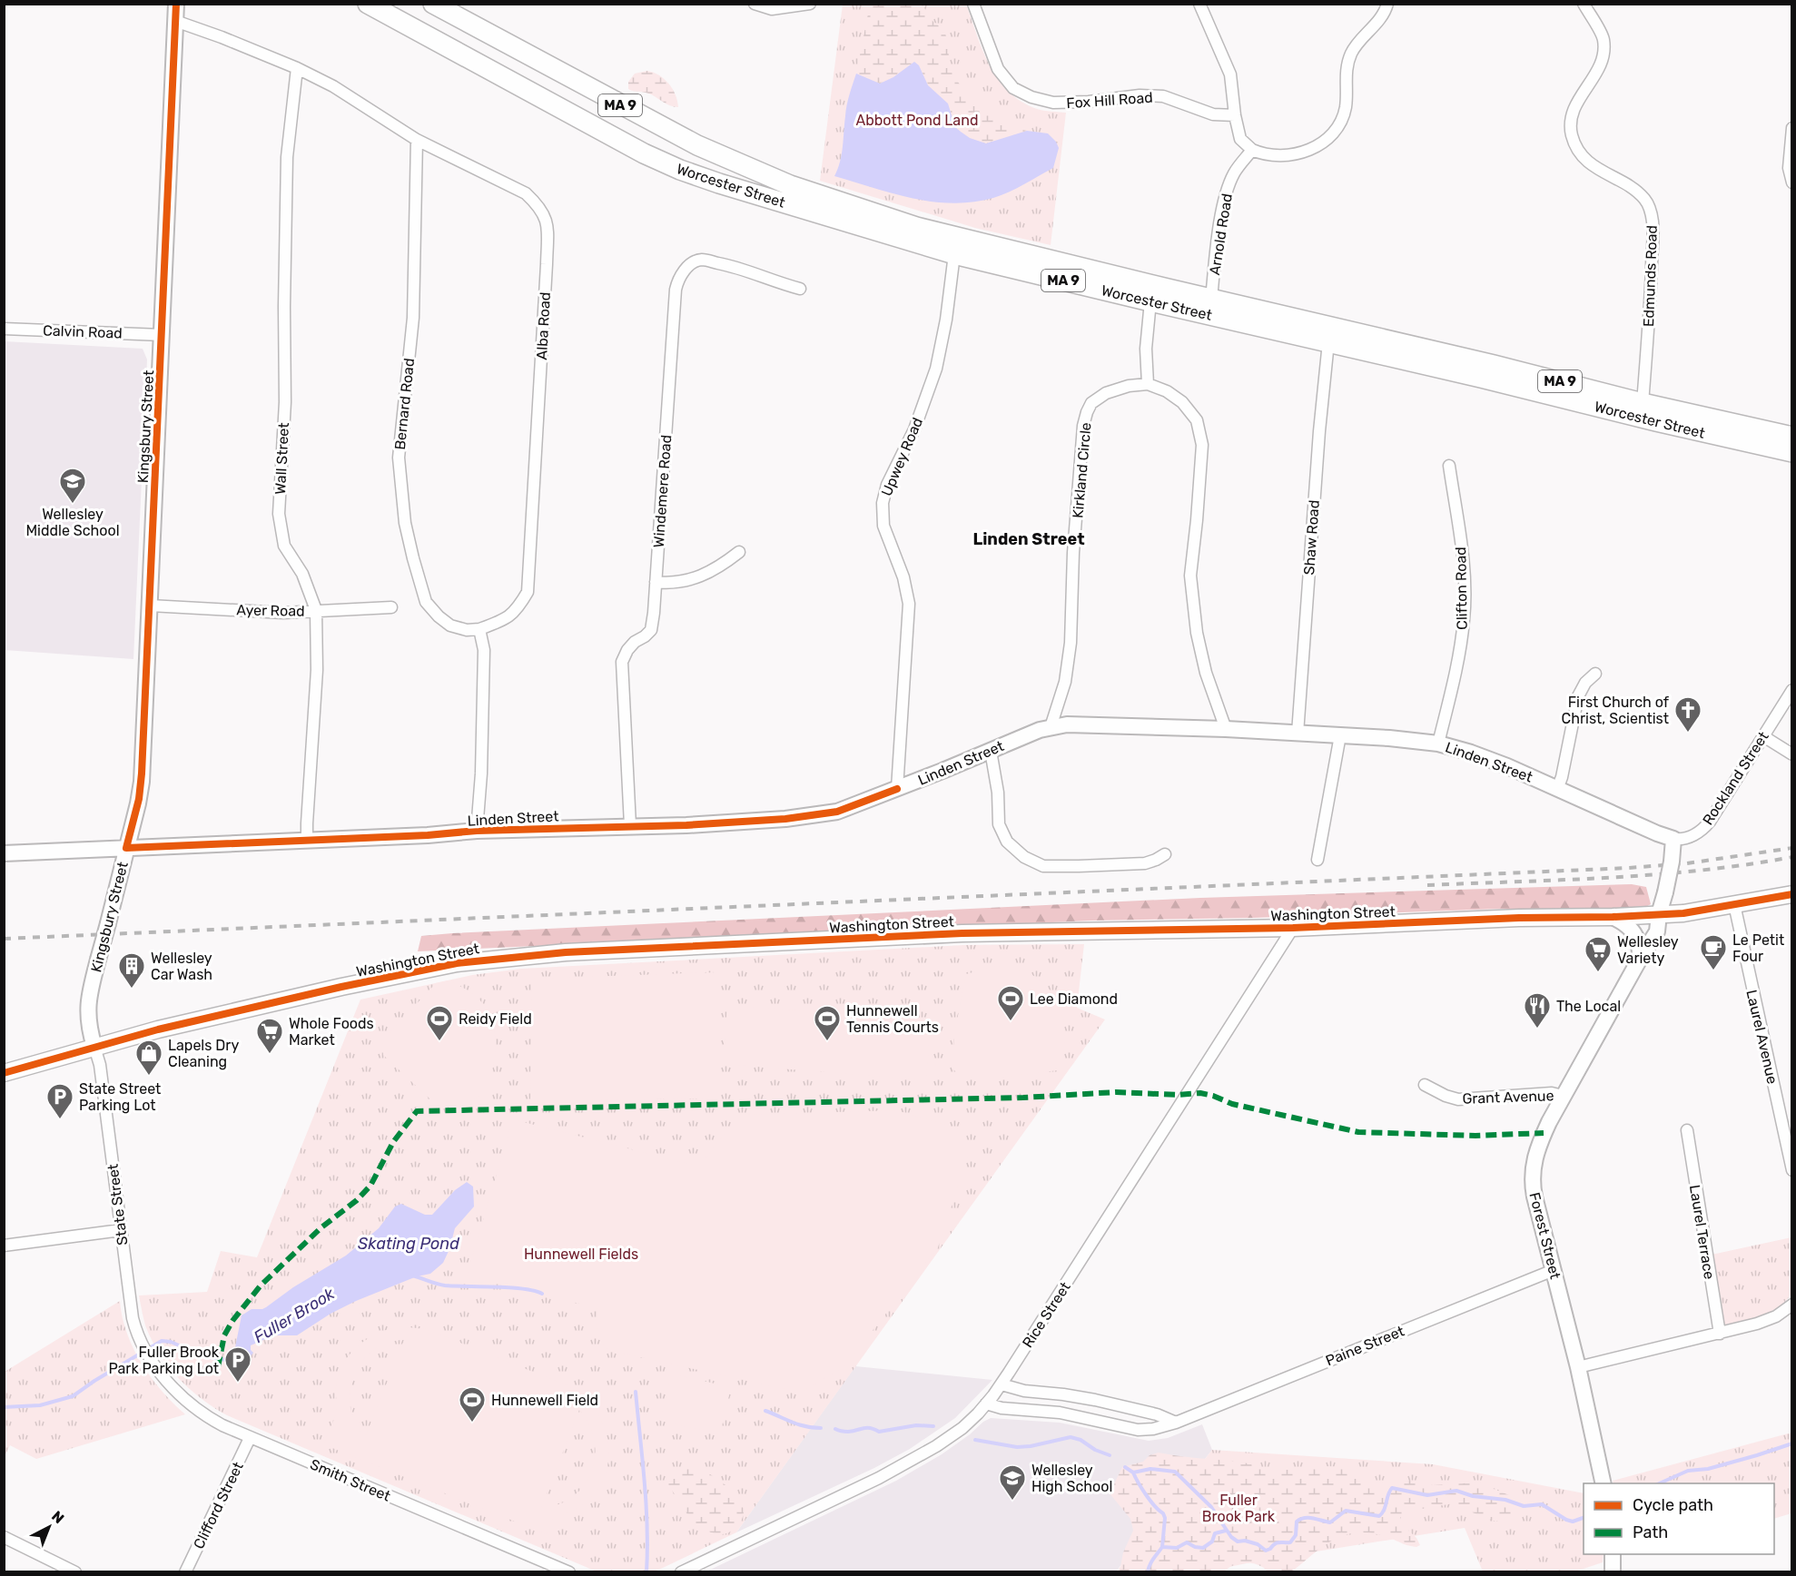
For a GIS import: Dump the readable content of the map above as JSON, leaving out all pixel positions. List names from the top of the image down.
{
  "streets": {
    "highway": ["MA 9", "Worcester Street"],
    "main road": ["Washington Street"],
    "street": [
      "Fox Hill Road",
      "Arnold Road",
      "Edmunds Road",
      "Alba Road",
      "Calvin Road",
      "Bernard Road",
      "Kingsbury Street",
      "Upwey Road",
      "Wall Street",
      "Kirkland Circle",
      "Windemere Road",
      "Shaw Road",
      "Clifton Road",
      "Ayer Road",
      "Linden Street",
      "Rockland Street",
      "Laurel Avenue",
      "Grant Avenue",
      "State Street",
      "Laurel Terrace",
      "Forest Street",
      "Rice Street",
      "Paine Street",
      "Smith Street",
      "Clifford Street"
    ]
  },
  "crossings": [
    ["Worcester Street", "Arnold Road"],
    ["Worcester Street", "Edmunds Road"],
    ["Worcester Street", "Upwey Road"],
    ["Worcester Street", "Shaw Road"],
    ["Alba Road", "Bernard Road"],
    ["Alba Road", "Kingsbury Street"],
    ["Alba Road", "Wall Street"],
    ["Calvin Road", "Kingsbury Street"],
    ["Kingsbury Street", "Ayer Road"],
    ["Kingsbury Street", "Linden Street"],
    ["Kingsbury Street", "Washington Street"],
    ["Kingsbury Street", "State Street"],
    ["Upwey Road", "Linden Street"],
    ["Wall Street", "Ayer Road"],
    ["Wall Street", "Linden Street"],
    ["Kirkland Circle", "Linden Street"],
    ["Windemere Road", "Linden Street"],
    ["Shaw Road", "Linden Street"],
    ["Clifton Road", "Linden Street"],
    ["Linden Street", "Rockland Street"],
    ["Washington Street", "Laurel Avenue"],
    ["Washington Street", "State Street"],
    ["Washington Street", "Forest Street"],
    ["Washington Street", "Rice Street"],
    ["Grant Avenue", "Forest Street"],
    ["State Street", "Smith Street"],
    ["Forest Street", "Paine Street"],
    ["Rice Street", "Paine Street"],
    ["Smith Street", "Clifford Street"]
  ],
  "districts": ["Linden Street"],
  "water": ["Skating Pond", "Fuller Brook"],
  "parks": ["Abbott Pond Land", "Hunnewell Fields", "Fuller Brook Park"],
  "places": {
    "school or university": ["Wellesley Middle School", "Wellesley High School"],
    "church": ["First Church of Christ, Scientist"],
    "cafe": ["Le Petit Four"],
    "supermarket": ["Wellesley Variety", "Whole Foods Market"],
    "building": ["Wellesley Car Wash"],
    "sports": [
      "Lee Diamond",
      "Reidy Field",
      "Hunnewell Tennis Courts",
      "Hunnewell Field"
    ],
    "restaurant": ["The Local"],
    "shop": ["Lapels Dry Cleaning"],
    "parking": ["State Street Parking Lot", "Fuller Brook Park Parking Lot"]
  },
  "legend": ["Cycle path", "Path"],
  "north": "top right"
}
